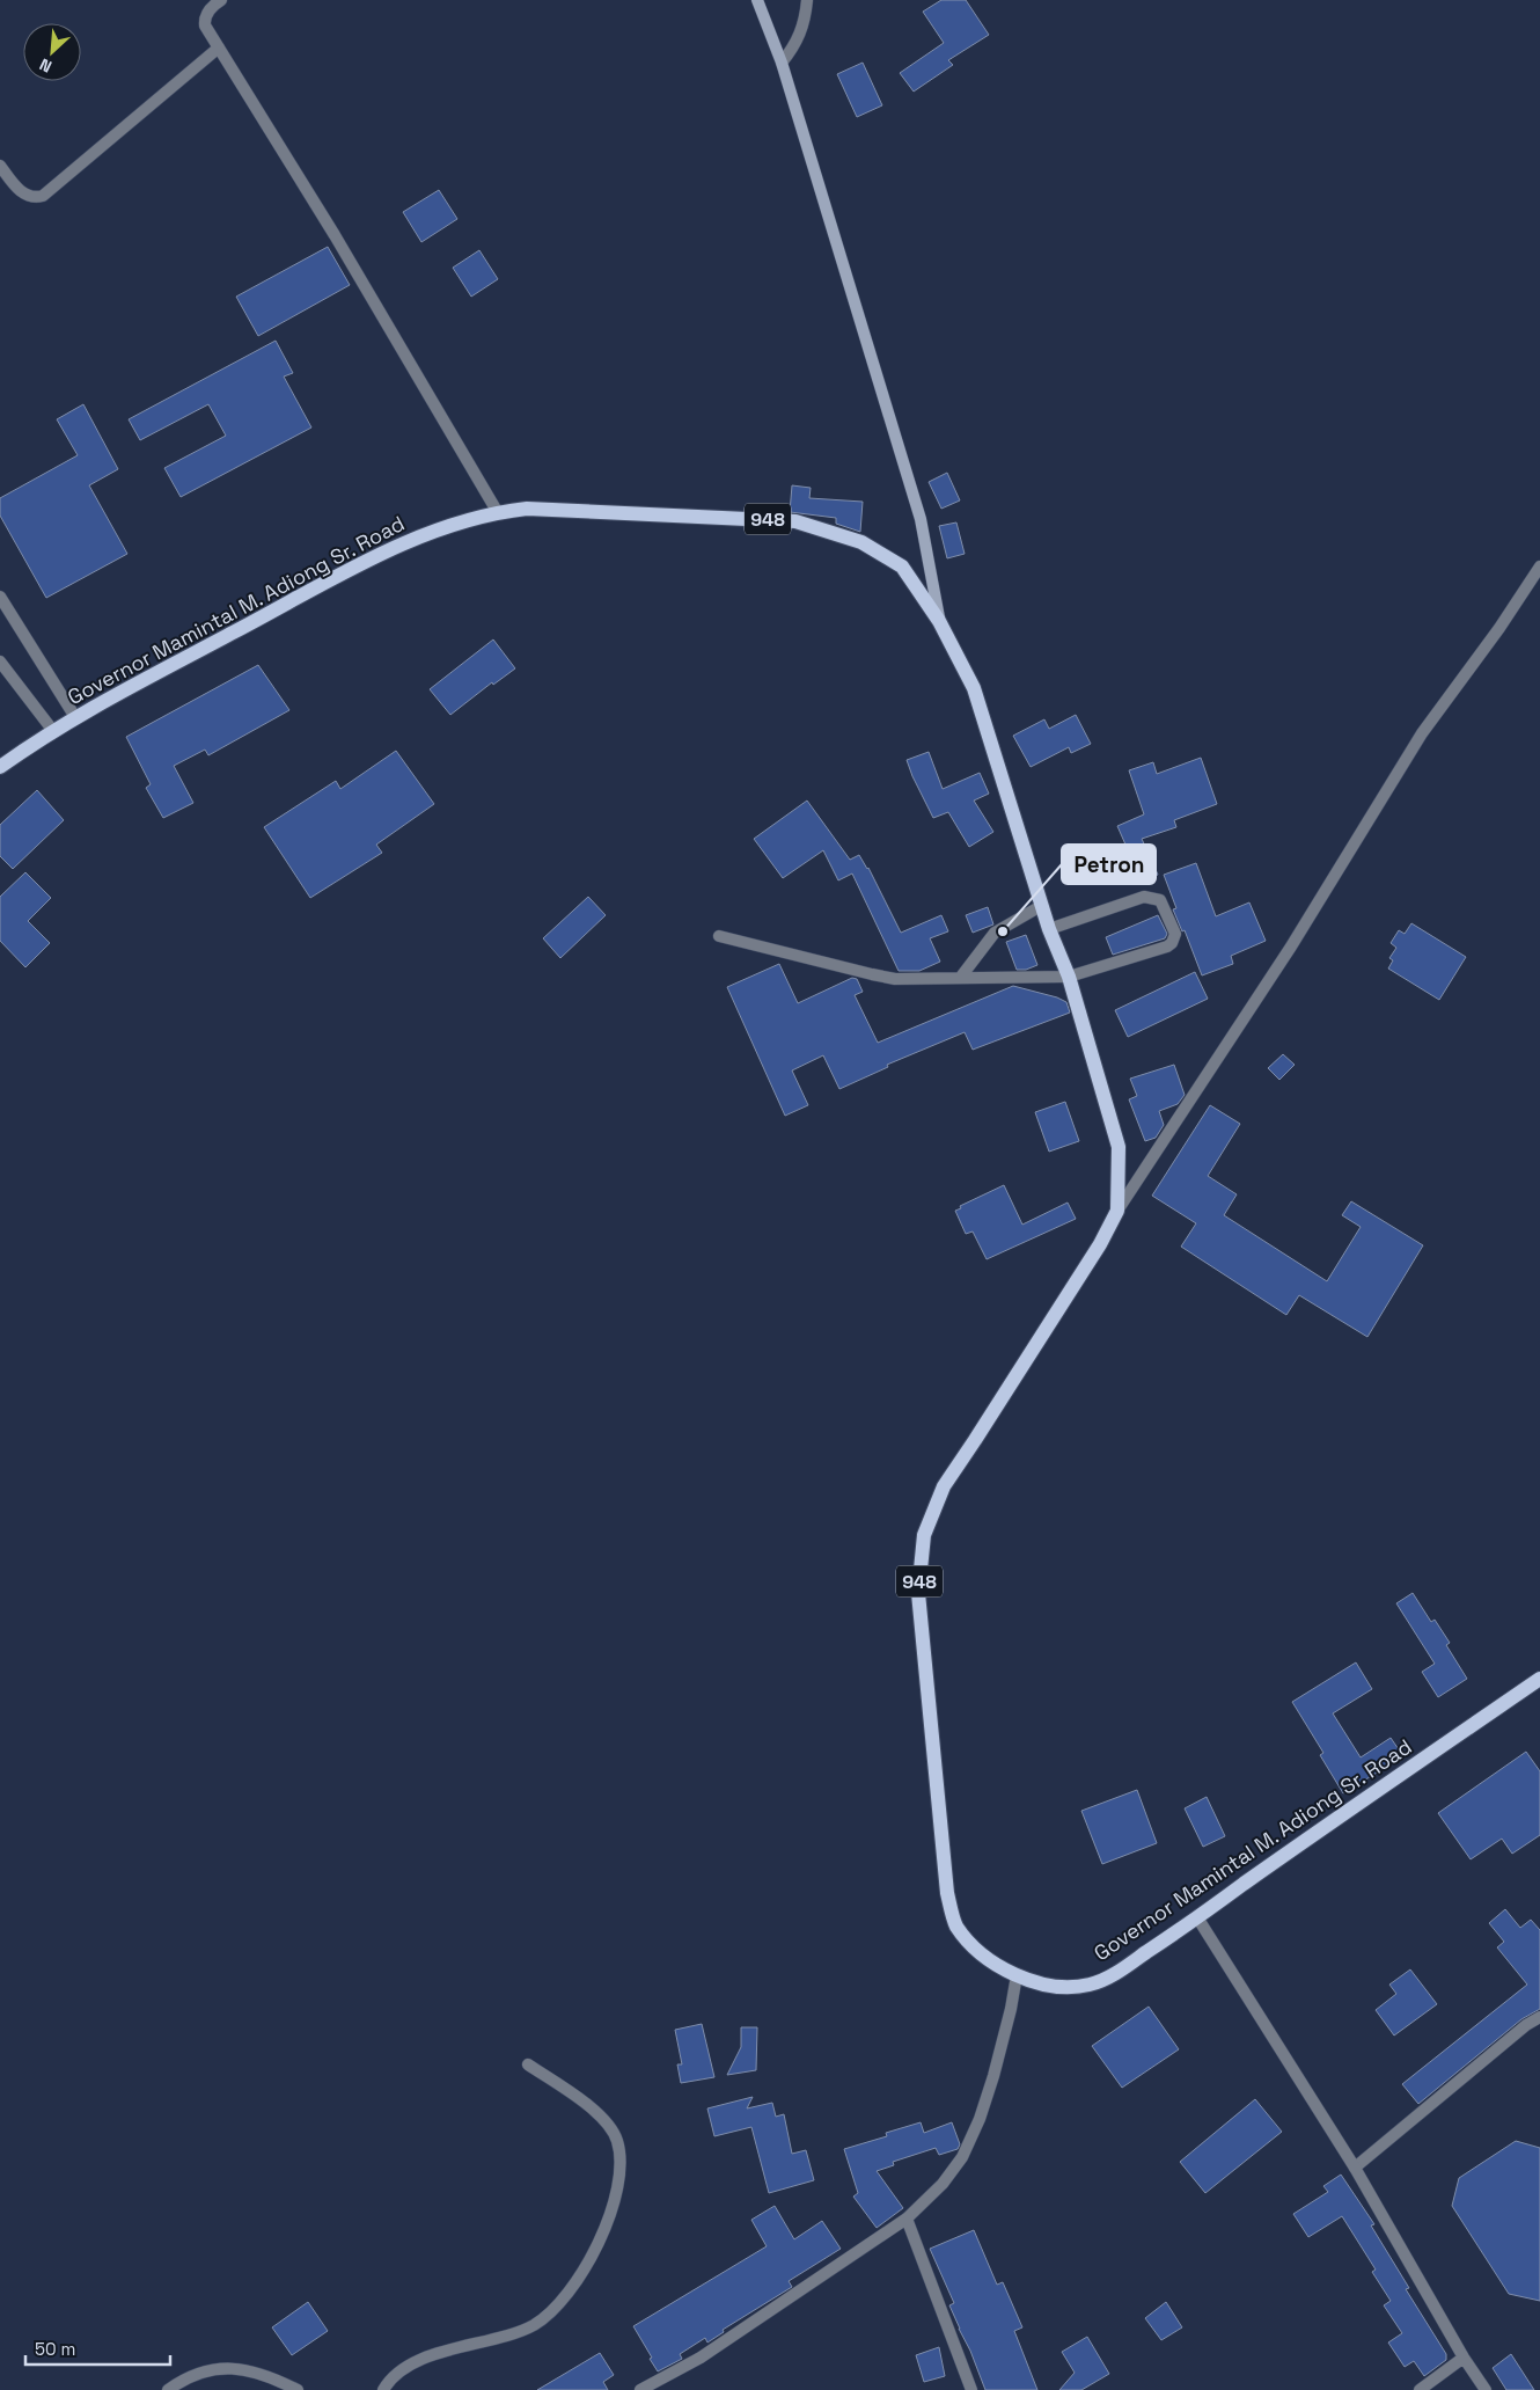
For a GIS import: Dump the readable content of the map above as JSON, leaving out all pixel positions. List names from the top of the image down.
{
  "streets": {
    "main road": ["948", "Governor Mamintal M. Adiong Sr. Road"]
  },
  "places": ["Petron"],
  "scale_bar": "50 m",
  "north": "bottom left"
}
